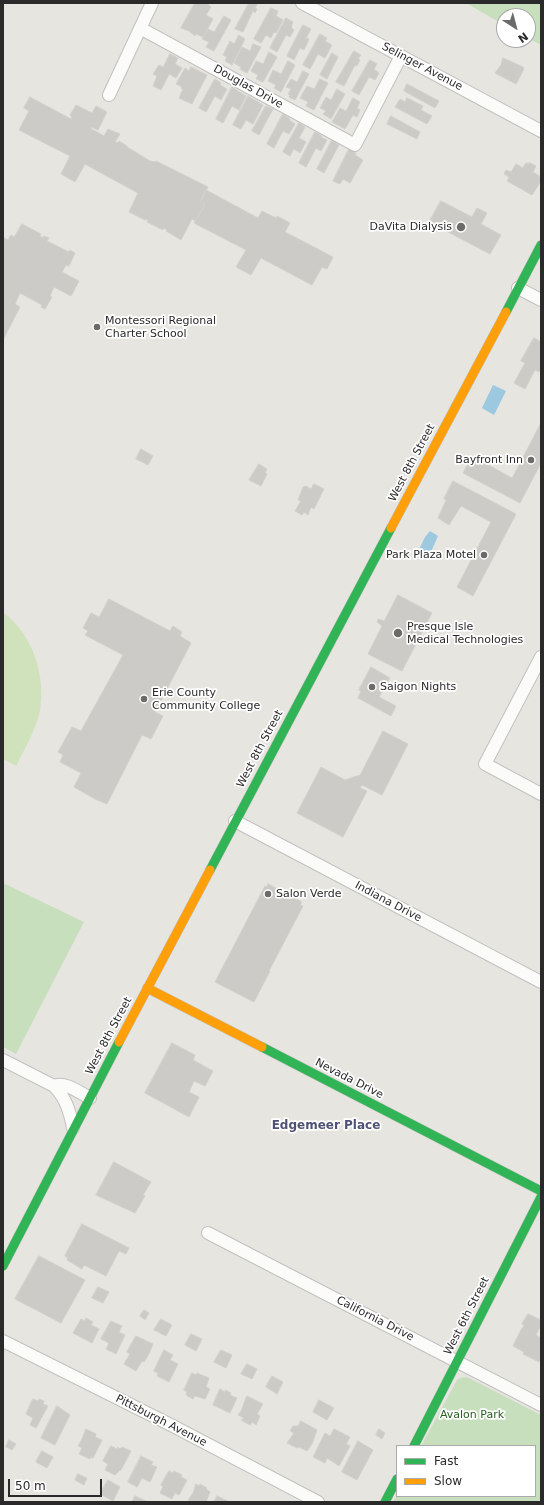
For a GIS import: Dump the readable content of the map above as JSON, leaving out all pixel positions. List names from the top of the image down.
{
  "streets": {
    "main road": ["West 8th Street", "Nevada Drive", "West 6th Street"],
    "street": [
      "Selinger Avenue",
      "Douglas Drive",
      "Indiana Drive",
      "California Drive",
      "Pittsburgh Avenue"
    ]
  },
  "crossings": [
    ["Selinger Avenue", "Douglas Drive"],
    ["West 8th Street", "Indiana Drive"],
    ["West 8th Street", "Nevada Drive"],
    ["West 6th Street", "California Drive"]
  ],
  "districts": ["Edgemeer Place"],
  "parks": ["Avalon Park"],
  "places": [
    "DaVita Dialysis",
    "Montessori Regional Charter School",
    "Bayfront Inn",
    "Park Plaza Motel",
    "Presque Isle Medical Technologies",
    "Saigon Nights",
    "Erie County Community College",
    "Salon Verde"
  ],
  "legend": ["Fast", "Slow"],
  "scale_bar": "50 m",
  "north": "bottom right"
}
